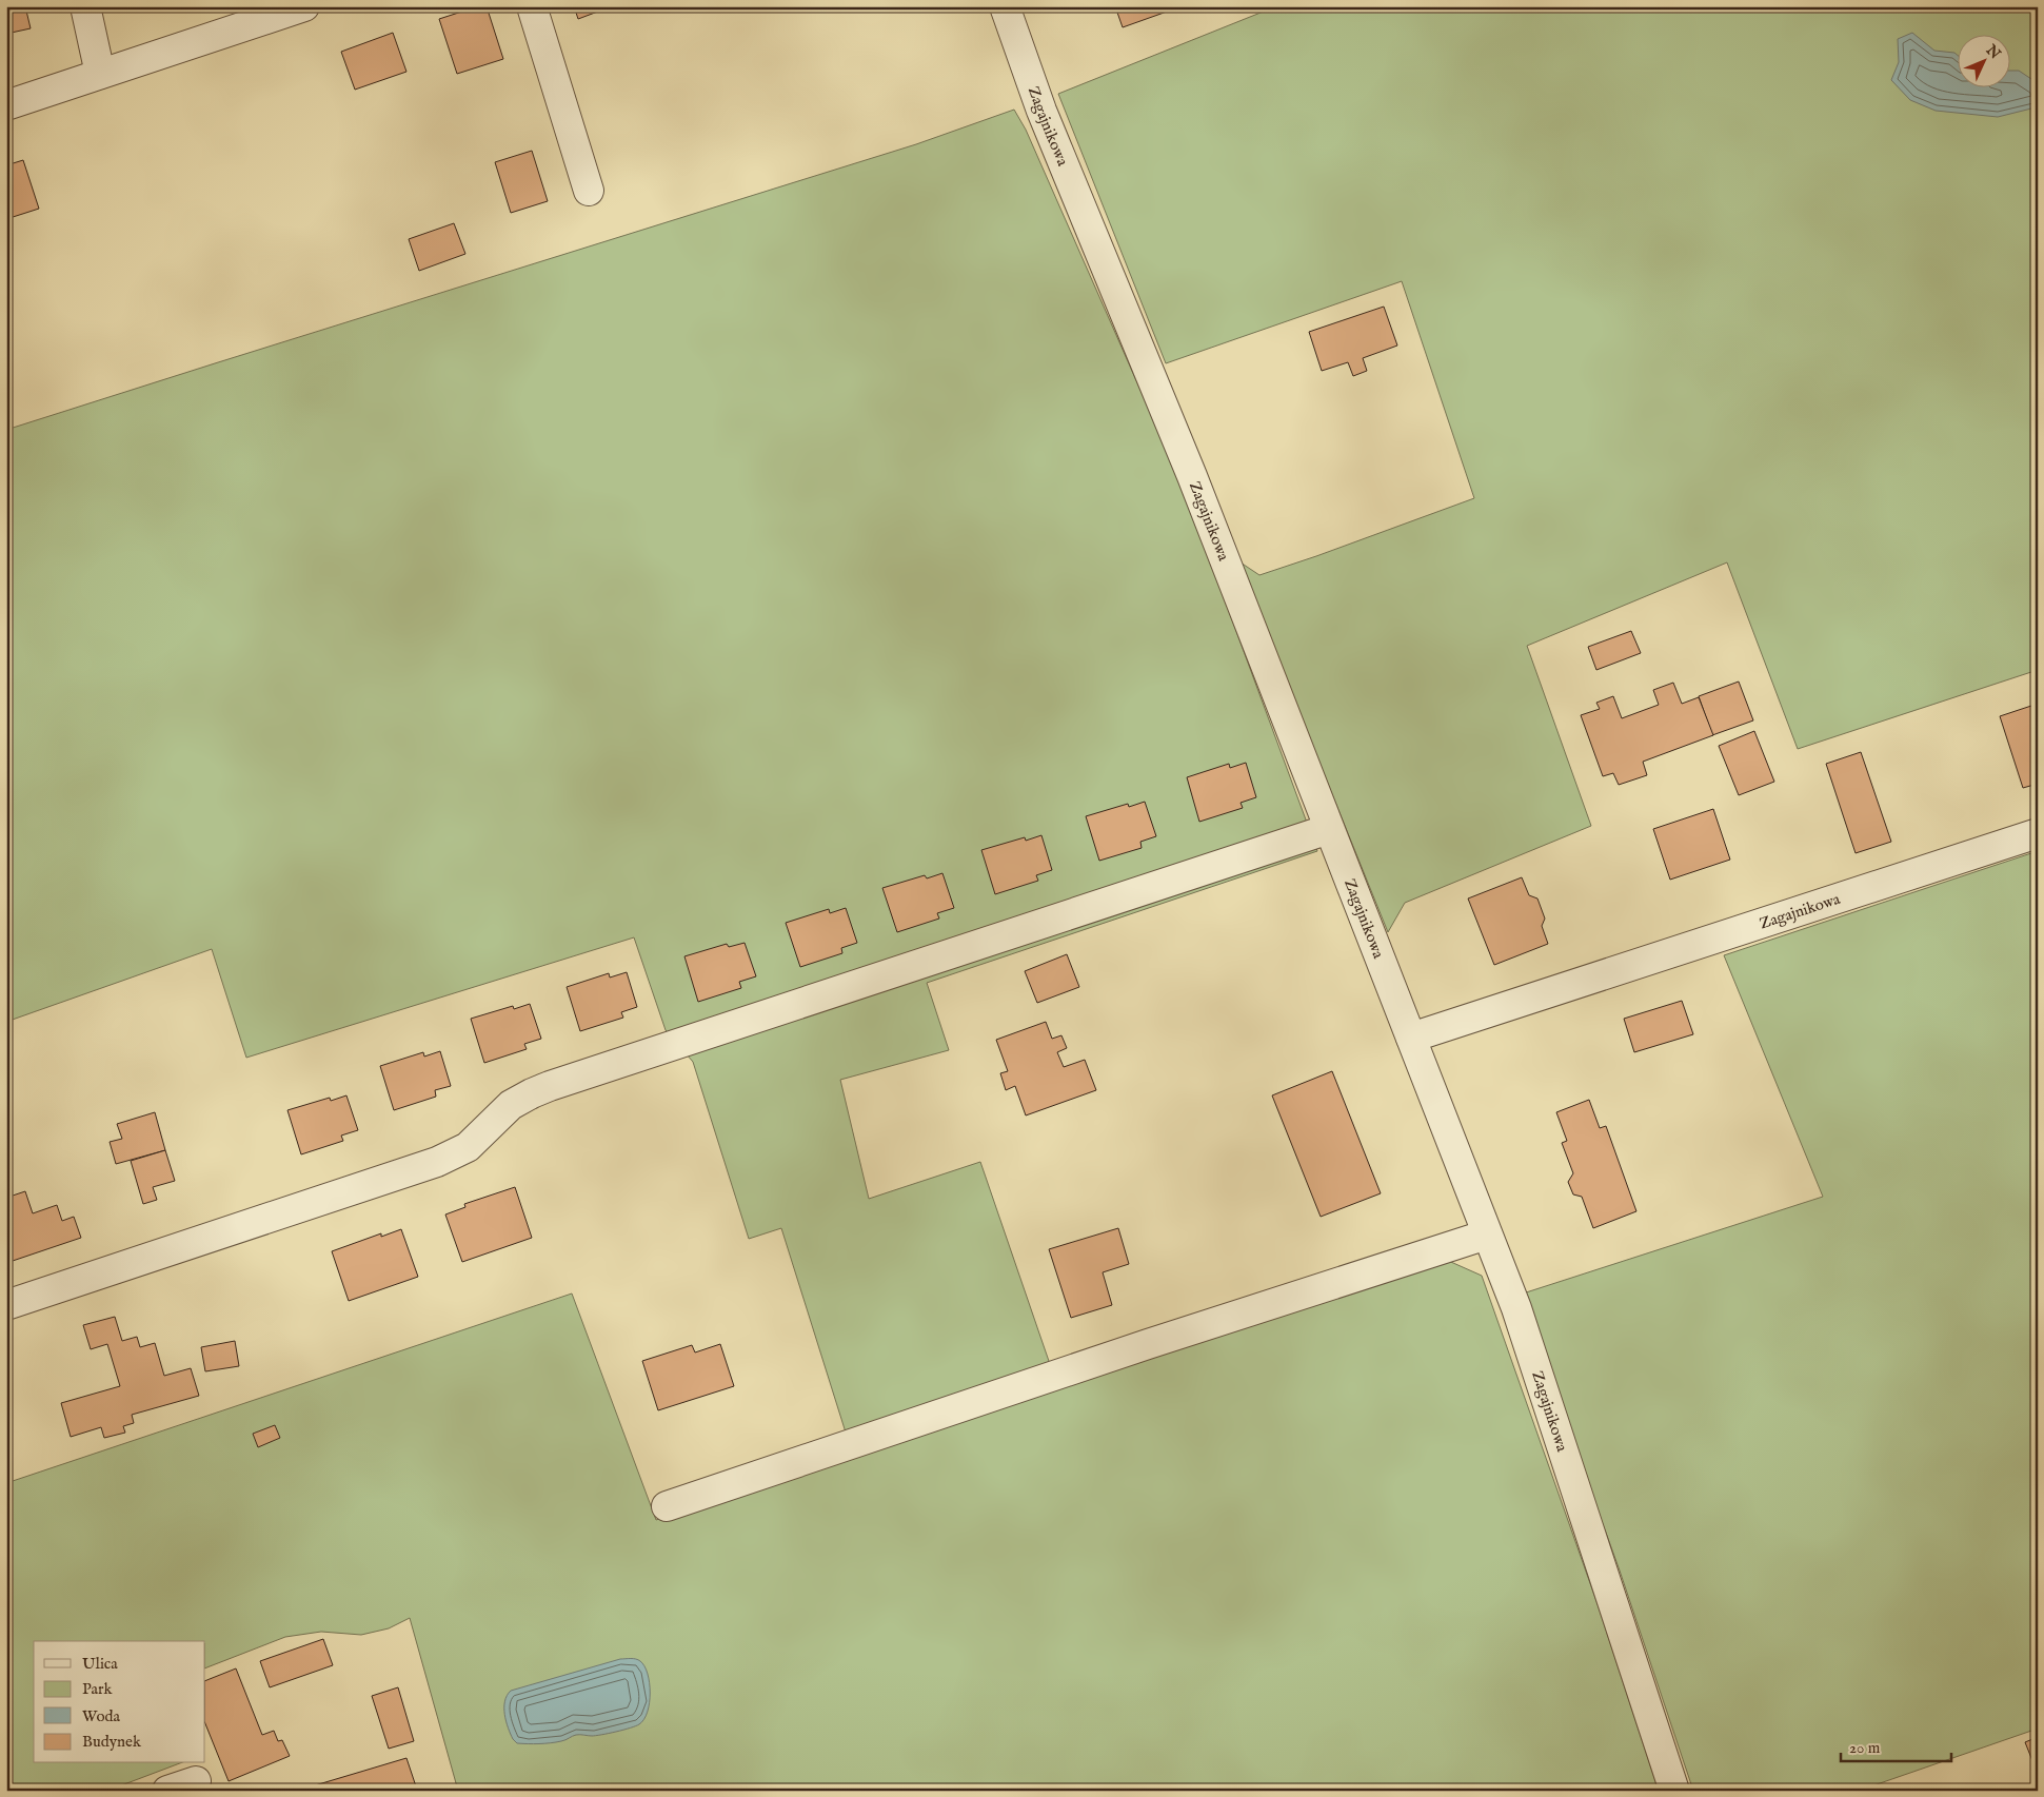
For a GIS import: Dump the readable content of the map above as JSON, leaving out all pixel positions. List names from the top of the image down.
{
  "streets": {
    "street": ["Zagajnikowa"]
  },
  "legend": [
    "Ulica",
    "Park",
    "Woda",
    "Budynek"
  ],
  "scale_bar": "20 m",
  "north": "top right"
}
